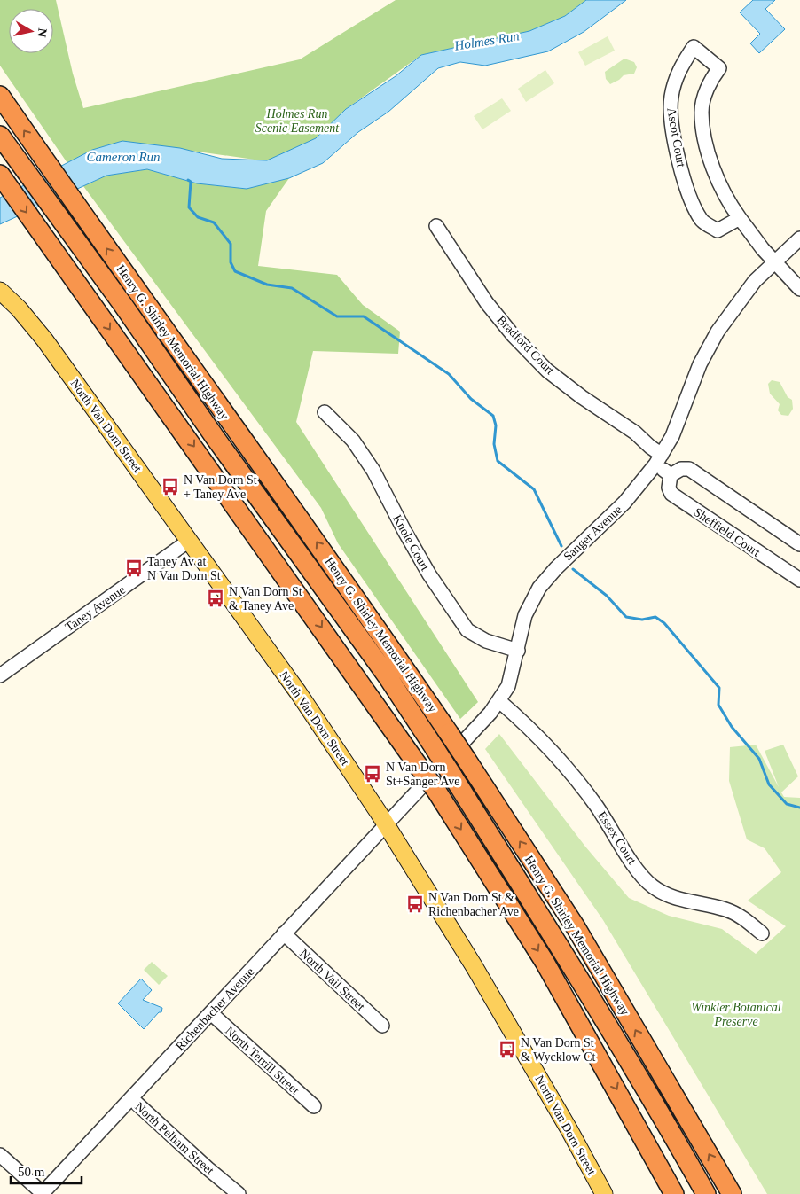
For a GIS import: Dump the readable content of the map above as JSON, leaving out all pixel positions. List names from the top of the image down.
{
  "streets": {
    "highway": ["Henry G. Shirley Memorial Highway"],
    "main road": ["North Van Dorn Street"],
    "street": [
      "Ascot Court",
      "Bradford Court",
      "Sheffield Court",
      "Sanger Avenue",
      "Knole Court",
      "Taney Avenue",
      "Essex Court",
      "North Vail Street",
      "Richenbacher Avenue",
      "North Terrill Street",
      "North Pelham Street"
    ]
  },
  "crossings": [
    ["Ascot Court", "Sanger Avenue"],
    ["Bradford Court", "Sanger Avenue"],
    ["North Van Dorn Street", "Sanger Avenue"],
    ["North Van Dorn Street", "Taney Avenue"],
    ["North Van Dorn Street", "Richenbacher Avenue"],
    ["Sanger Avenue", "Knole Court"],
    ["Sanger Avenue", "Essex Court"],
    ["Sanger Avenue", "Richenbacher Avenue"],
    ["North Vail Street", "Richenbacher Avenue"],
    ["Richenbacher Avenue", "North Terrill Street"],
    ["Richenbacher Avenue", "North Pelham Street"]
  ],
  "water": ["Holmes Run", "Cameron Run"],
  "parks": ["Holmes Run Scenic Easement", "Winkler Botanical Preserve"],
  "places": {
    "bus stop": [
      "N Van Dorn St + Taney Ave",
      "Taney Av at N Van Dorn St",
      "N Van Dorn St & Taney Ave",
      "N Van Dorn St+Sanger Ave",
      "N Van Dorn St & Richenbacher Ave",
      "N Van Dorn St & Wycklow Ct"
    ]
  },
  "scale_bar": "50 m",
  "north": "right"
}
